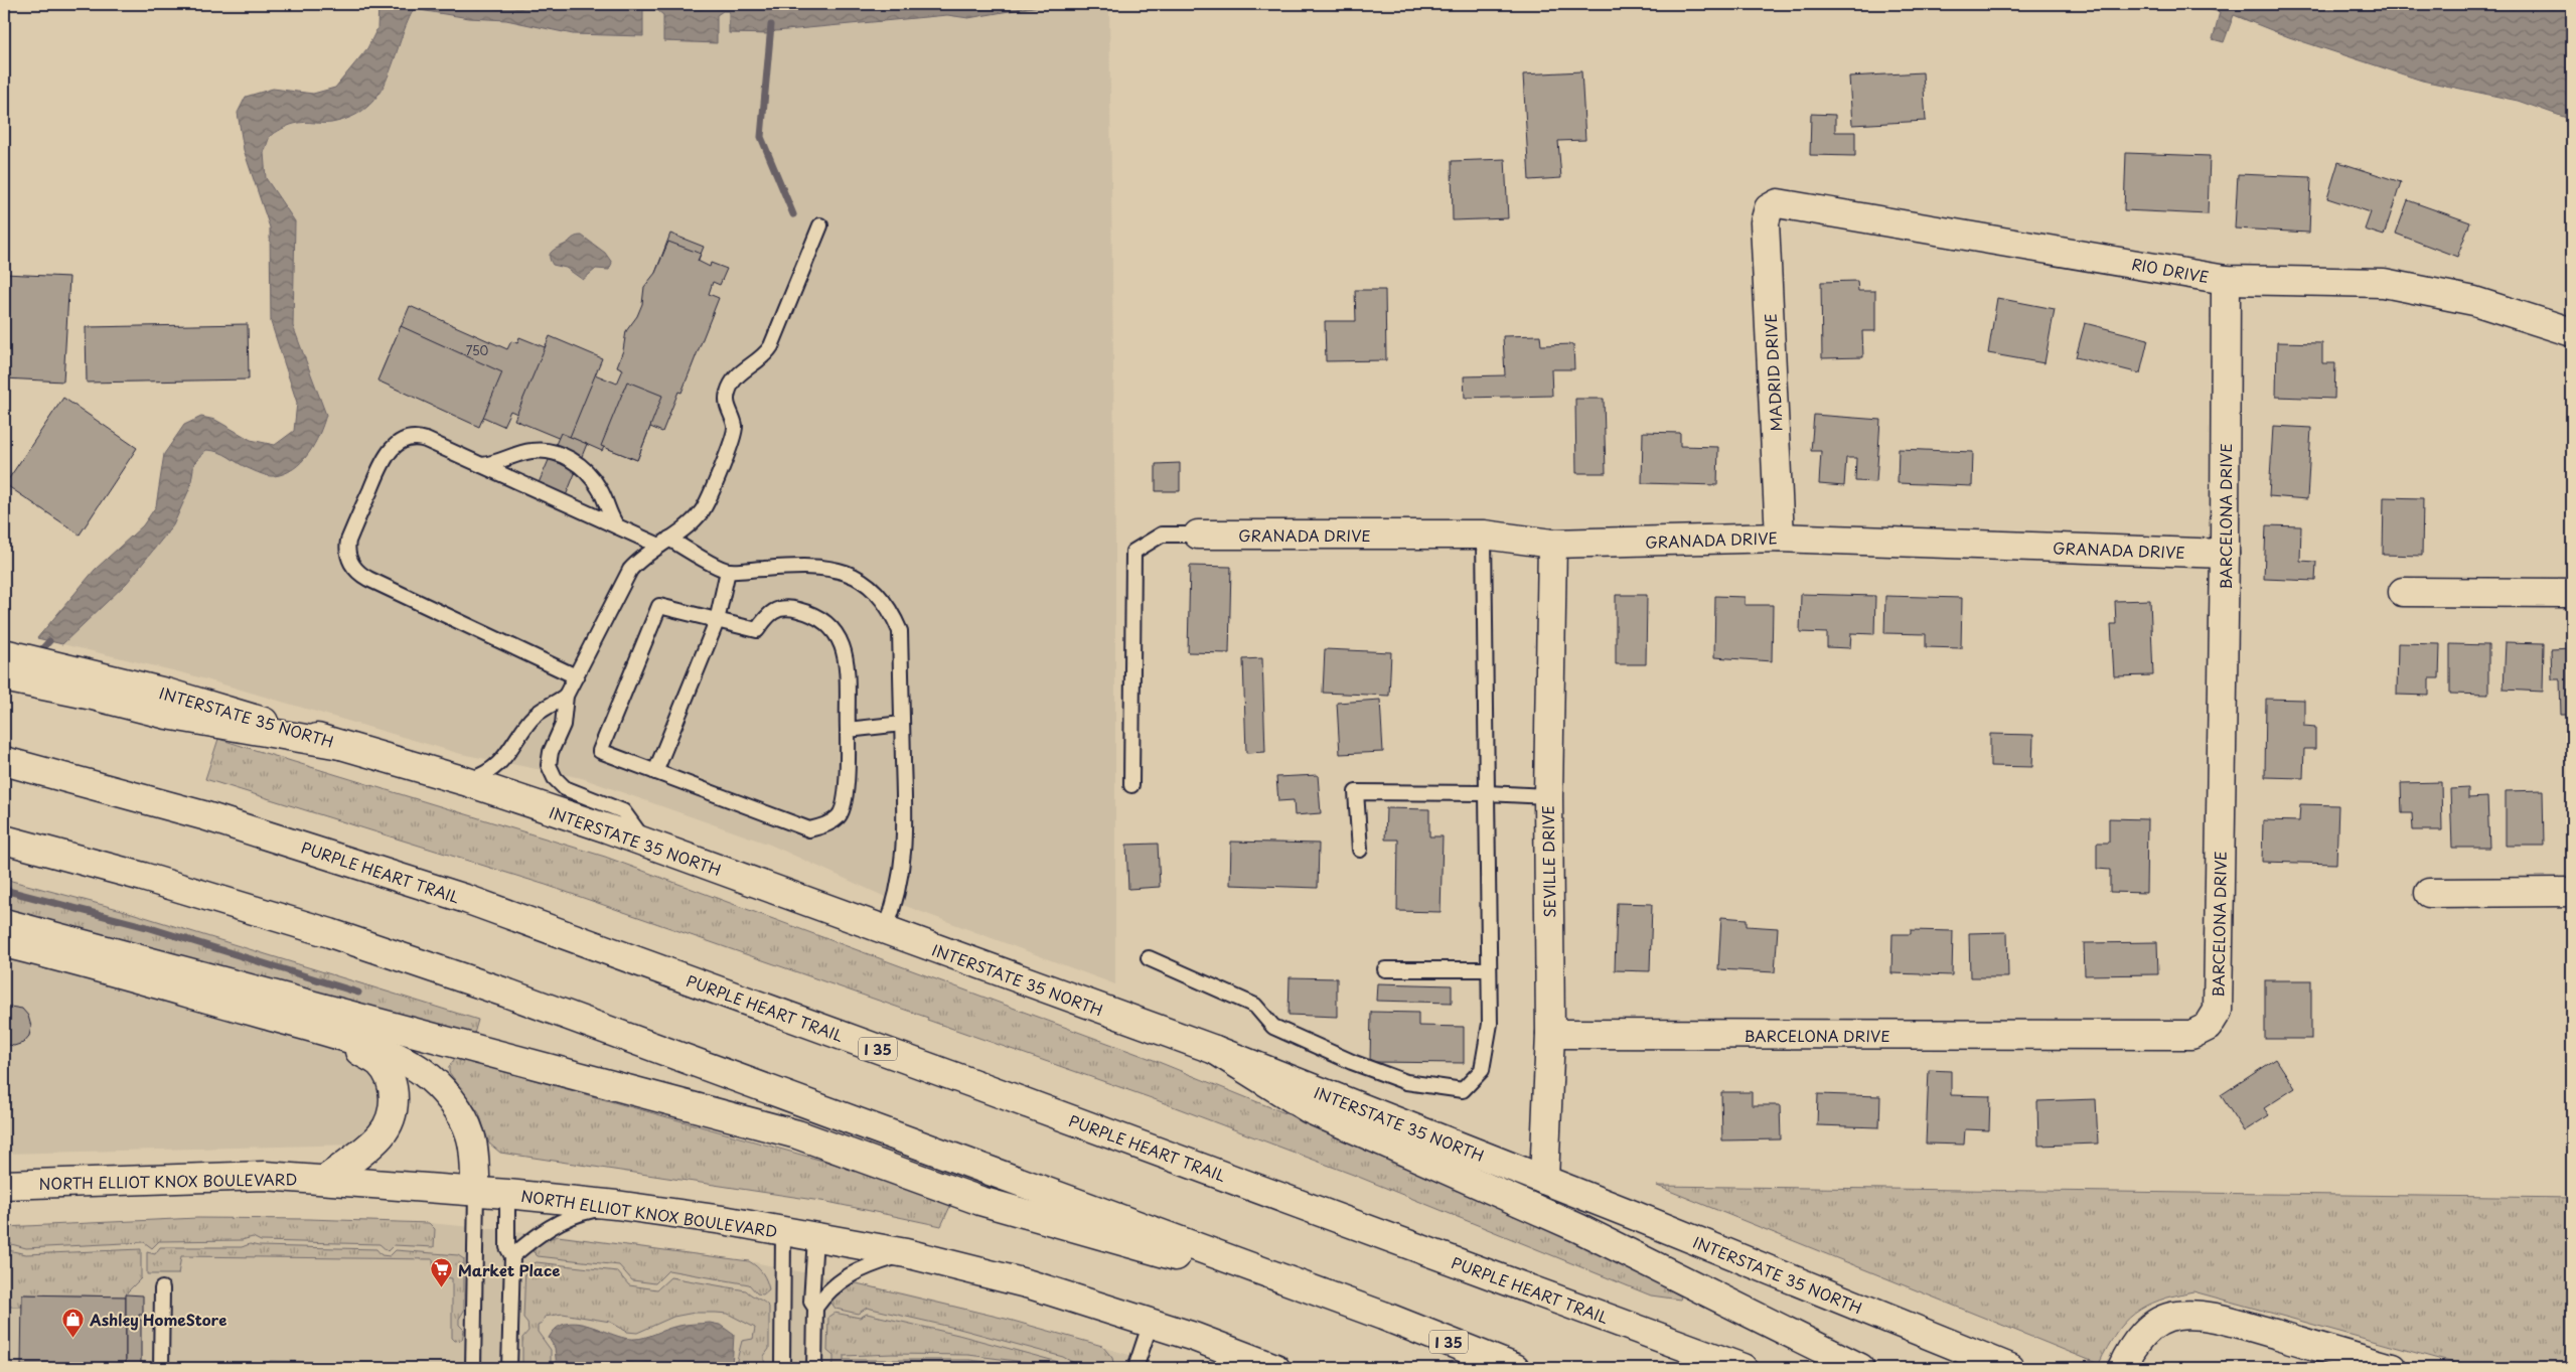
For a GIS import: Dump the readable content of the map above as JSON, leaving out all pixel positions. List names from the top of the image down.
{
  "streets": {
    "main road": [
      "RIO DRIVE",
      "MADRID DRIVE",
      "BARCELONA DRIVE",
      "GRANADA DRIVE",
      "INTERSTATE 35 NORTH",
      "SEVILLE DRIVE",
      "PURPLE HEART TRAIL",
      "I 35",
      "NORTH ELLIOT KNOX BOULEVARD"
    ]
  },
  "crossings": [
    ["RIO DRIVE", "MADRID DRIVE"],
    ["RIO DRIVE", "BARCELONA DRIVE"],
    ["MADRID DRIVE", "GRANADA DRIVE"],
    ["BARCELONA DRIVE", "GRANADA DRIVE"],
    ["BARCELONA DRIVE", "SEVILLE DRIVE"],
    ["GRANADA DRIVE", "SEVILLE DRIVE"],
    ["INTERSTATE 35 NORTH", "SEVILLE DRIVE"]
  ],
  "places": {
    "supermarket": ["Market Place"],
    "shop": ["Ashley HomeStore"]
  },
  "house_numbers": ["750"]
}
